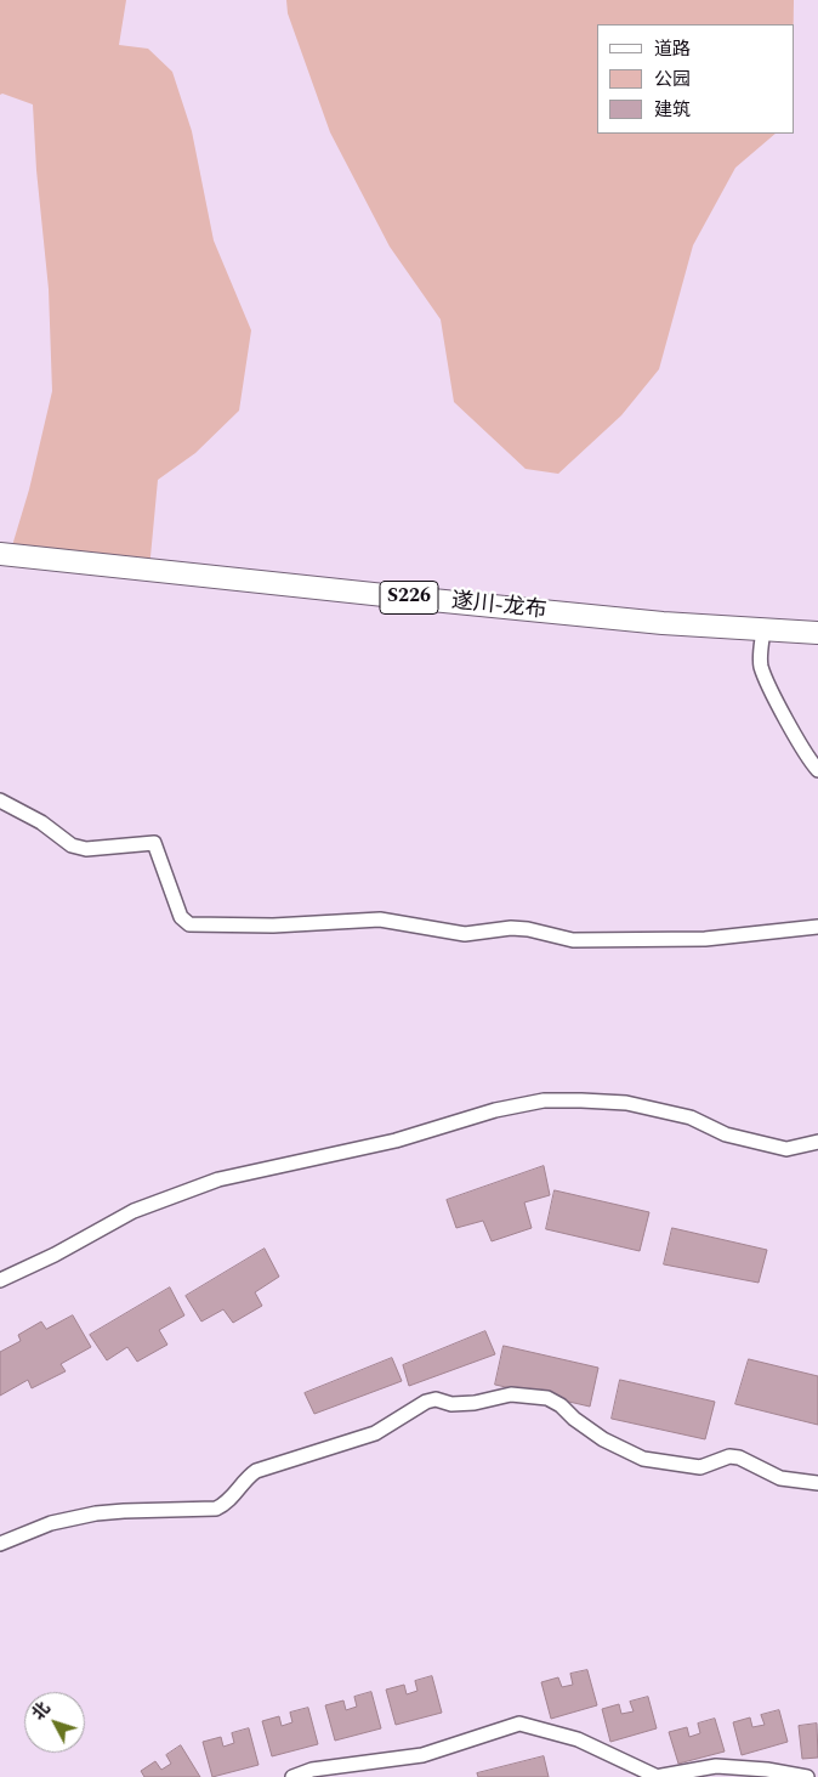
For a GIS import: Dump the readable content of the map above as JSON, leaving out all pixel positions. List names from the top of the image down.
{
  "streets": {
    "main road": ["S226", "遂川-龙布"]
  },
  "legend": ["道路", "公园", "建筑"],
  "north": "top left"
}
